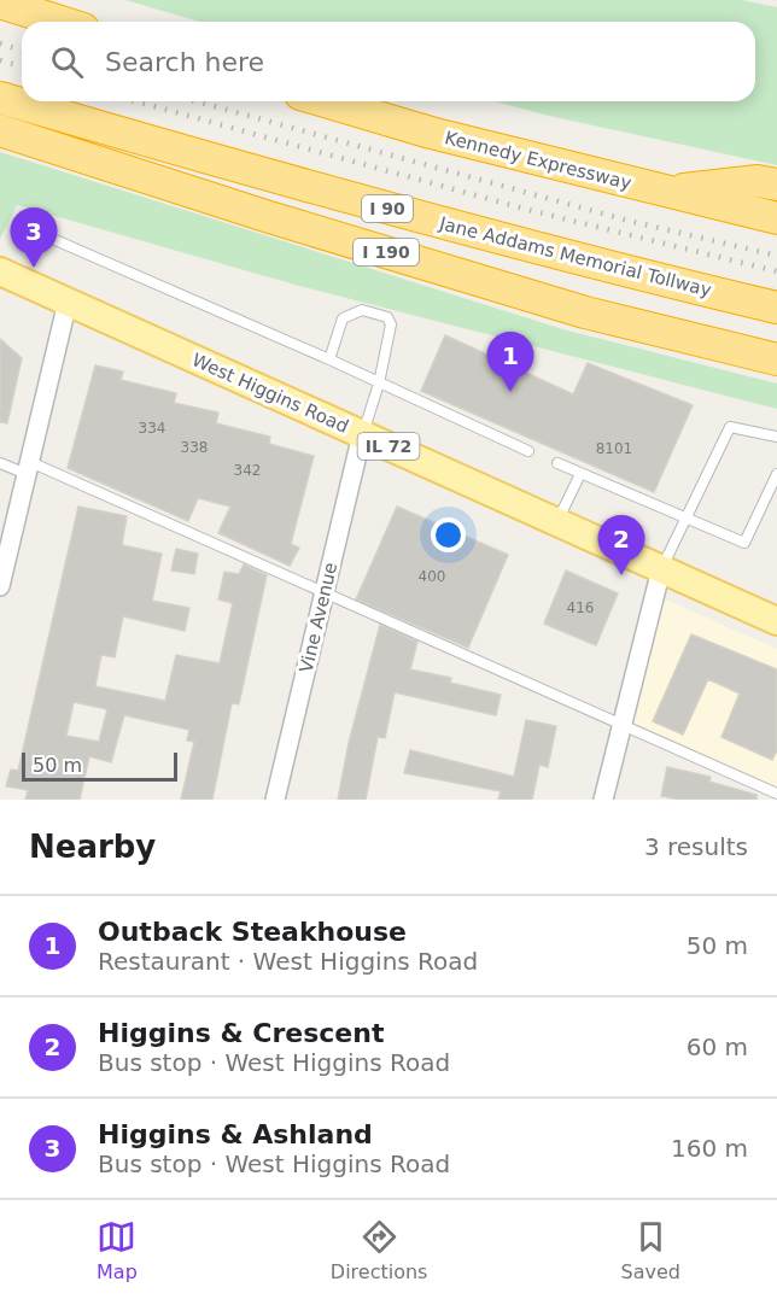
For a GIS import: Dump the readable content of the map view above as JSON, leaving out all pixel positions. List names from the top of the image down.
{
  "streets": {
    "highway": [
      "Kennedy Expressway",
      "I 90",
      "I 190",
      "Jane Addams Memorial Tollway"
    ],
    "main road": ["West Higgins Road", "IL 72"],
    "street": ["Vine Avenue"]
  },
  "crossings": [
    ["West Higgins Road", "Vine Avenue"]
  ],
  "house_numbers": [
    "334",
    "338",
    "8101",
    "342",
    "400",
    "416"
  ],
  "scale_bar": "50 m",
  "page": {
    "search": "Search here",
    "pins": ["3", "1", "2"],
    "scale": "50 m",
    "heading": ["Nearby", "3 results"],
    "list": [
      {
        "mark": "1",
        "name": "Outback Steakhouse",
        "note": "Restaurant · West Higgins Road",
        "value": "50 m"
      },
      {
        "mark": "2",
        "name": "Higgins & Crescent",
        "note": "Bus stop · West Higgins Road",
        "value": "60 m"
      },
      {
        "mark": "3",
        "name": "Higgins & Ashland",
        "note": "Bus stop · West Higgins Road",
        "value": "160 m"
      }
    ],
    "nav": ["Map", "Directions", "Saved"]
  }
}
